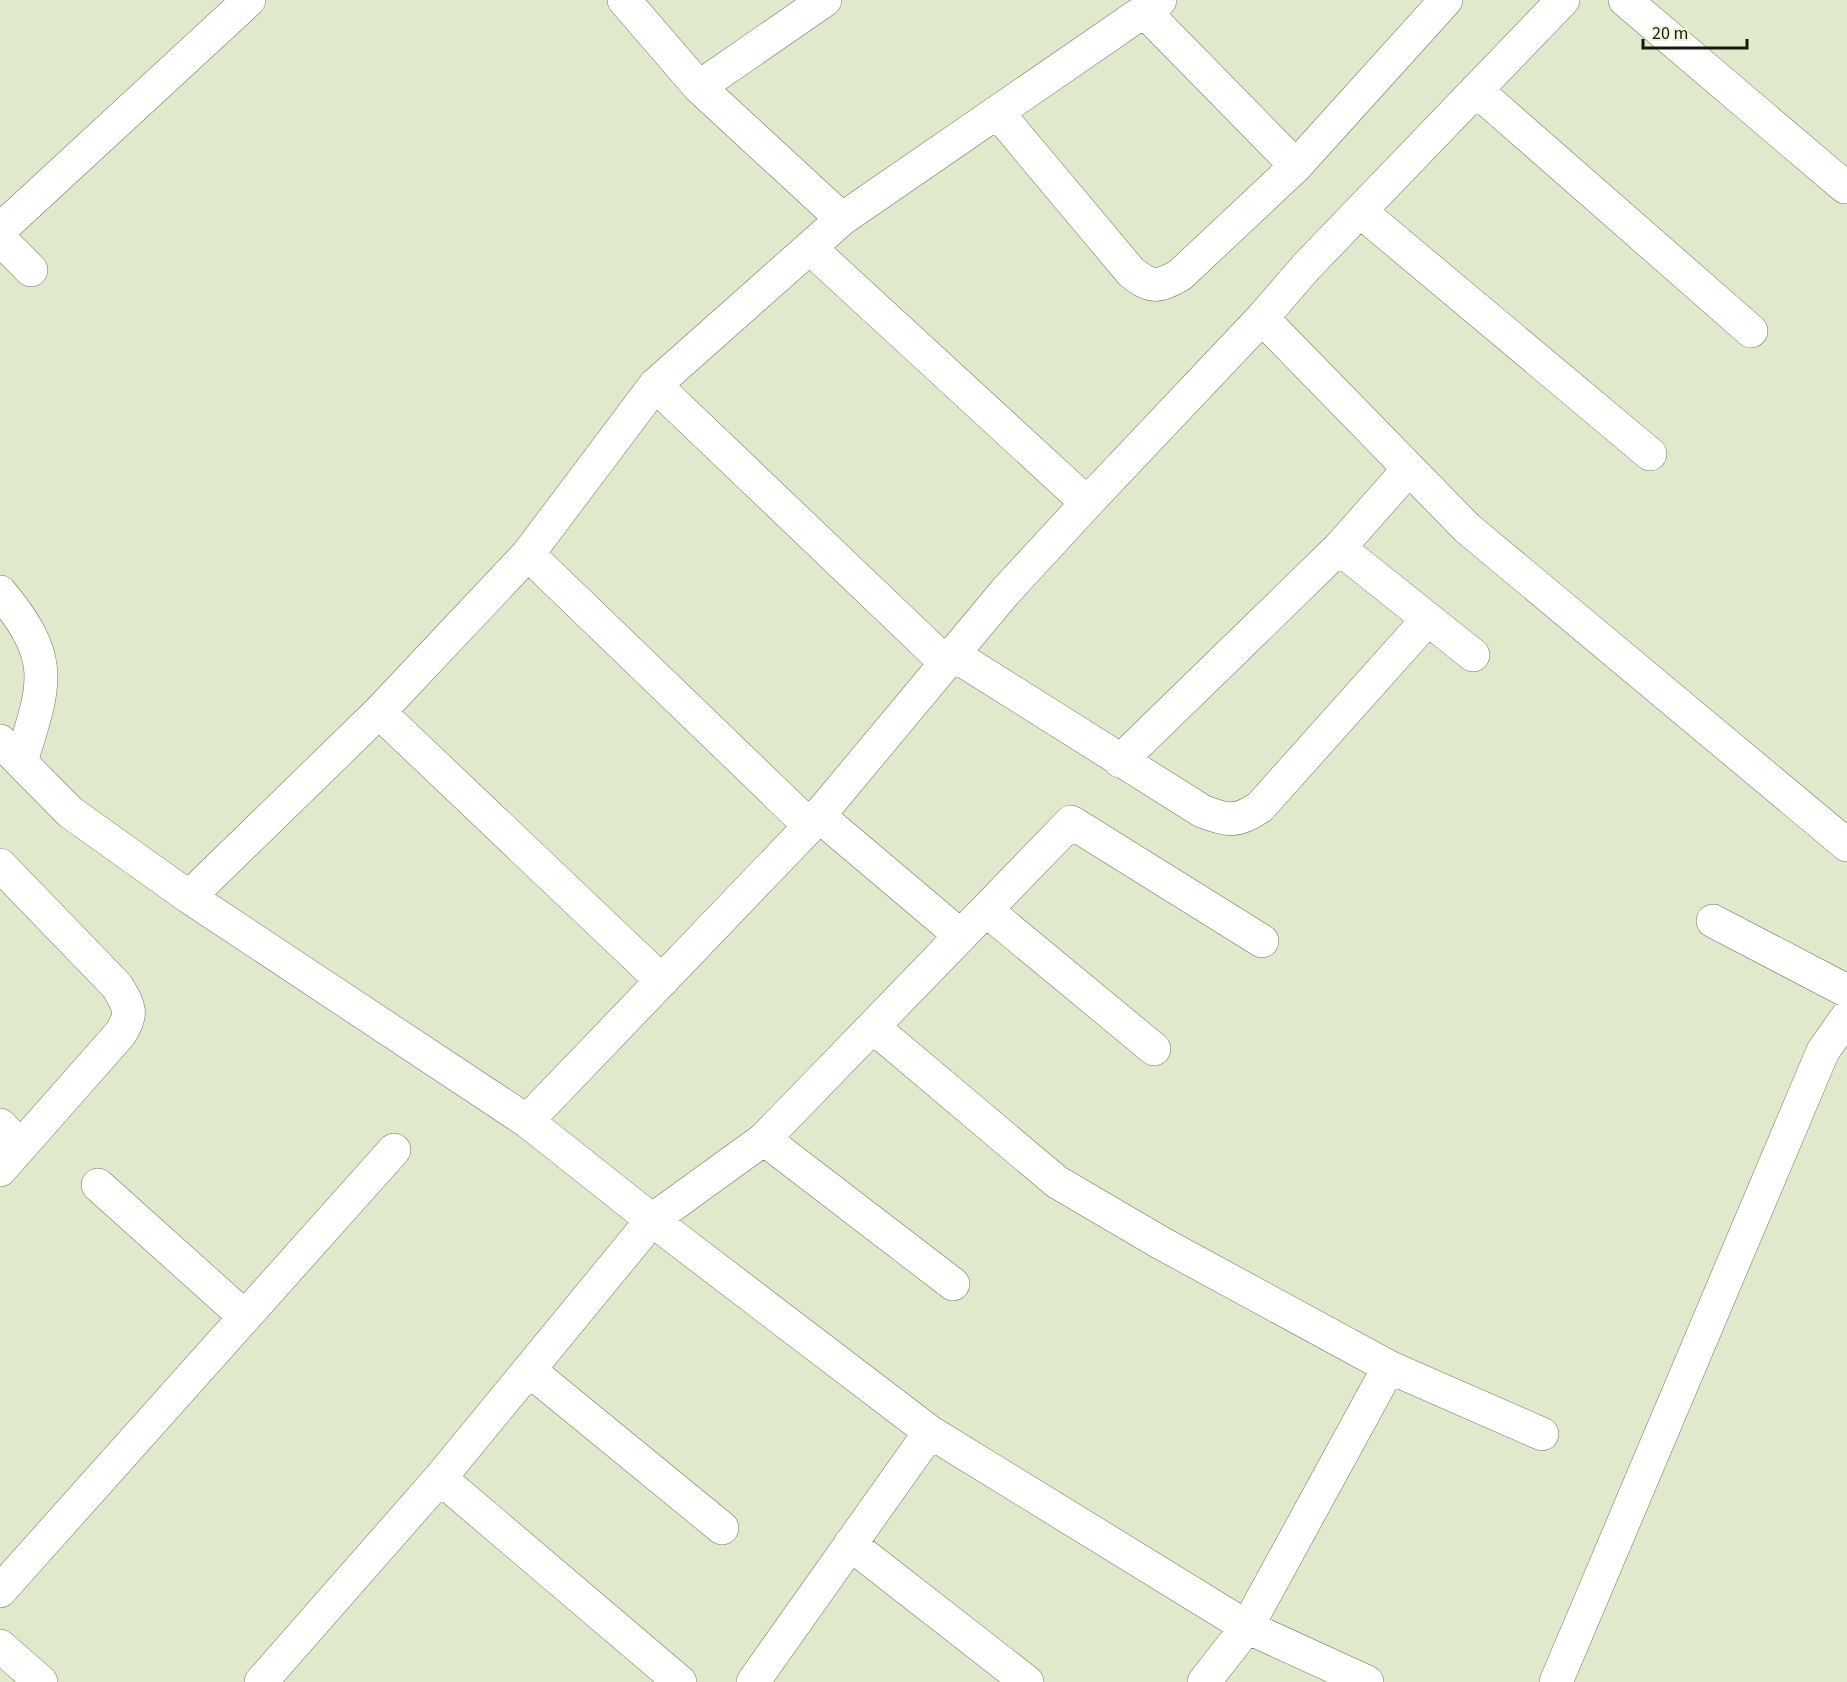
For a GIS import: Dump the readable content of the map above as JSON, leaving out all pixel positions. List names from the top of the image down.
{
  "scale_bar": "20 m"
}
